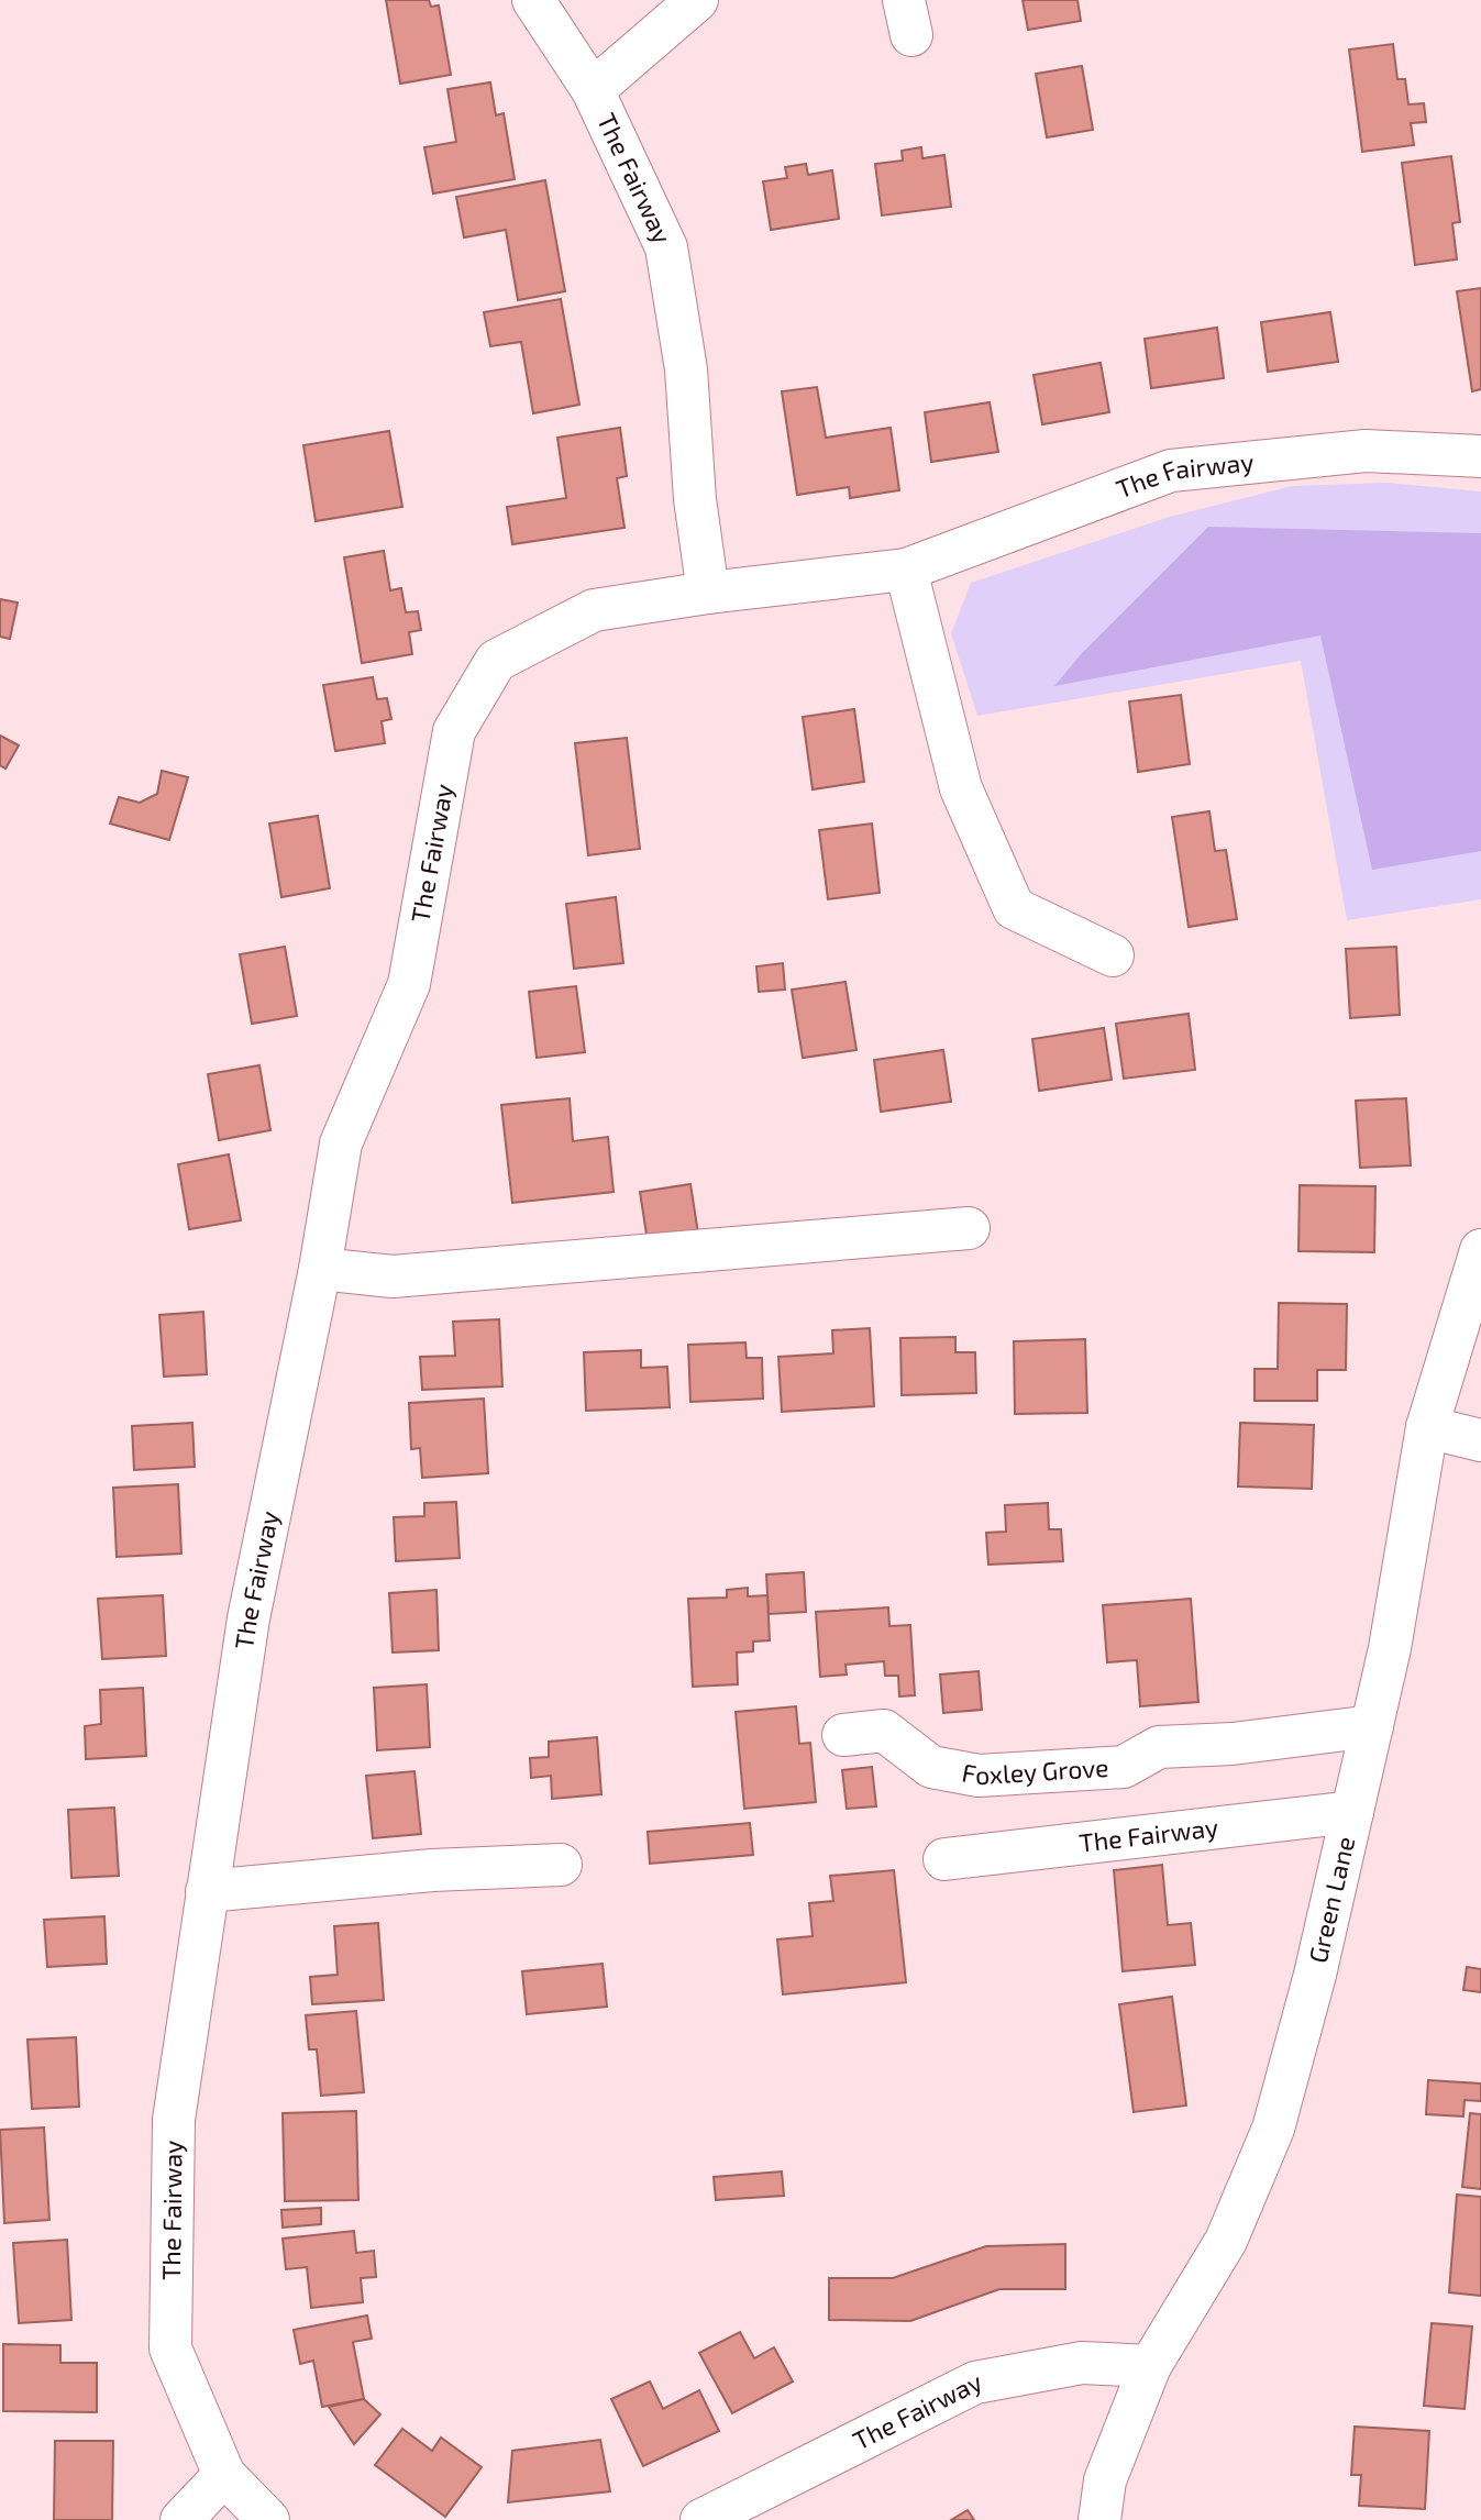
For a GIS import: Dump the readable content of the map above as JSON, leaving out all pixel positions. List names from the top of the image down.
{
  "streets": {
    "street": ["The Fairway", "Foxley Grove", "Green Lane"]
  },
  "crossings": [
    ["The Fairway", "Green Lane"],
    ["Foxley Grove", "Green Lane"]
  ]
}
